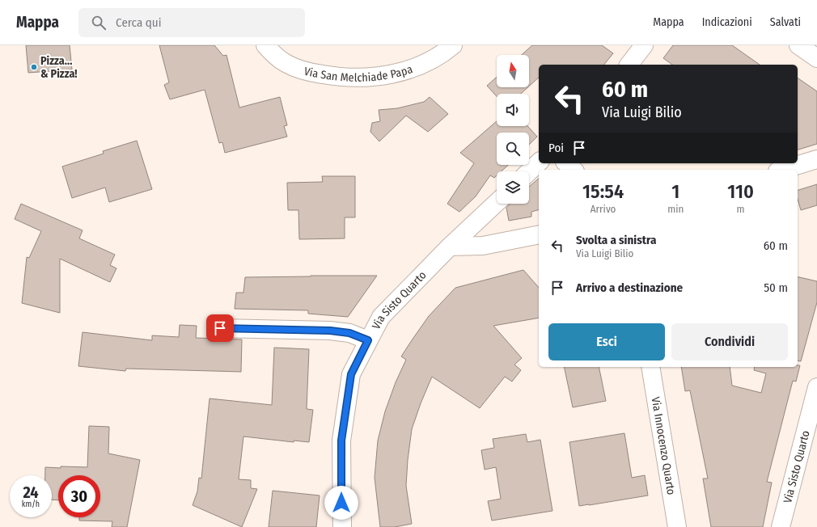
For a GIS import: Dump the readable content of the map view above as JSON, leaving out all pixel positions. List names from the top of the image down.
{
  "streets": {
    "street": ["Via San Melchiade Papa", "Via Sisto Quarto", "Via Innocenzo Quarto"]
  },
  "places": ["Pizza... & Pizza!"],
  "north": "top",
  "page": {
    "header": "Mappa",
    "search": "Cerca qui",
    "nav": ["Mappa", "Indicazioni", "Salvati"],
    "turn": ["60 m", "Via Luigi Bilio"],
    "then": "Poi",
    "eta": [
      "15:54",
      "Arrivo",
      "1",
      "min",
      "110",
      "m"
    ],
    "list": [
      {
        "name": "Svolta a sinistra",
        "note": "Via Luigi Bilio",
        "value": "60 m"
      },
      {
        "name": "Arrivo a destinazione",
        "value": "50 m"
      }
    ],
    "buttons": ["Esci", "Condividi"],
    "speed": "24 km/h",
    "limit": "30"
  }
}
